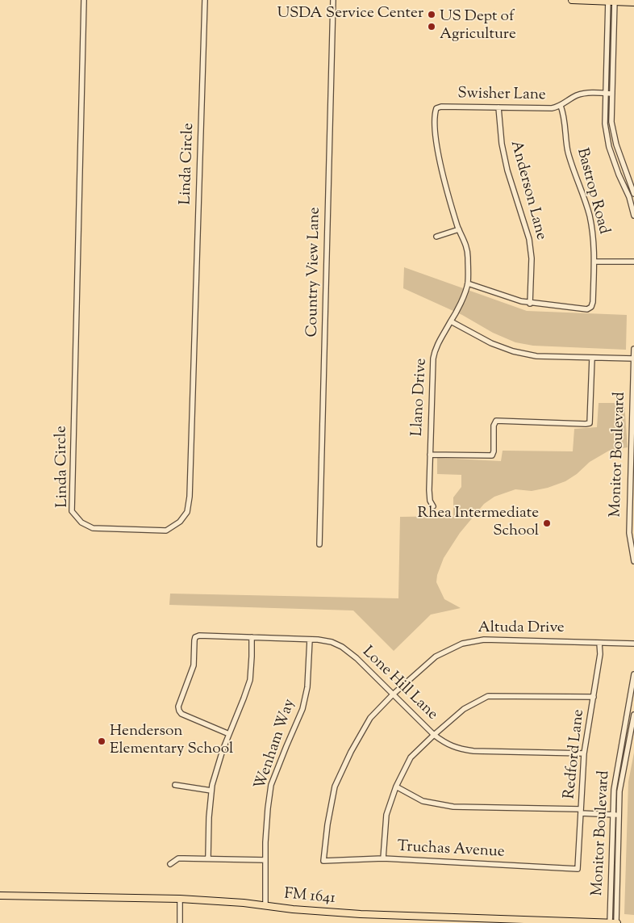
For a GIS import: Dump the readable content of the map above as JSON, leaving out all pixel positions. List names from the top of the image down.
{
  "streets": {
    "main road": ["FM 1641"],
    "street": [
      "Swisher Lane",
      "Linda Circle",
      "Anderson Lane",
      "Bastrop Road",
      "Country View Lane",
      "Llano Drive",
      "Monitor Boulevard",
      "Altuda Drive",
      "Lone Hill Lane",
      "Wenham Way",
      "Redford Lane",
      "Truchas Avenue"
    ]
  },
  "crossings": [
    ["Swisher Lane", "Anderson Lane"],
    ["Swisher Lane", "Bastrop Road"],
    ["Swisher Lane", "Llano Drive"],
    ["Anderson Lane", "Bastrop Road"],
    ["Monitor Boulevard", "FM 1641"],
    ["Altuda Drive", "Lone Hill Lane"],
    ["Altuda Drive", "Redford Lane"],
    ["Altuda Drive", "Truchas Avenue"],
    ["Lone Hill Lane", "Wenham Way"],
    ["Lone Hill Lane", "Redford Lane"],
    ["Wenham Way", "FM 1641"],
    ["Redford Lane", "Truchas Avenue"]
  ],
  "places": [
    "USDA Service Center",
    "US Dept of Agriculture",
    "Rhea Intermediate School",
    "Henderson Elementary School"
  ]
}
